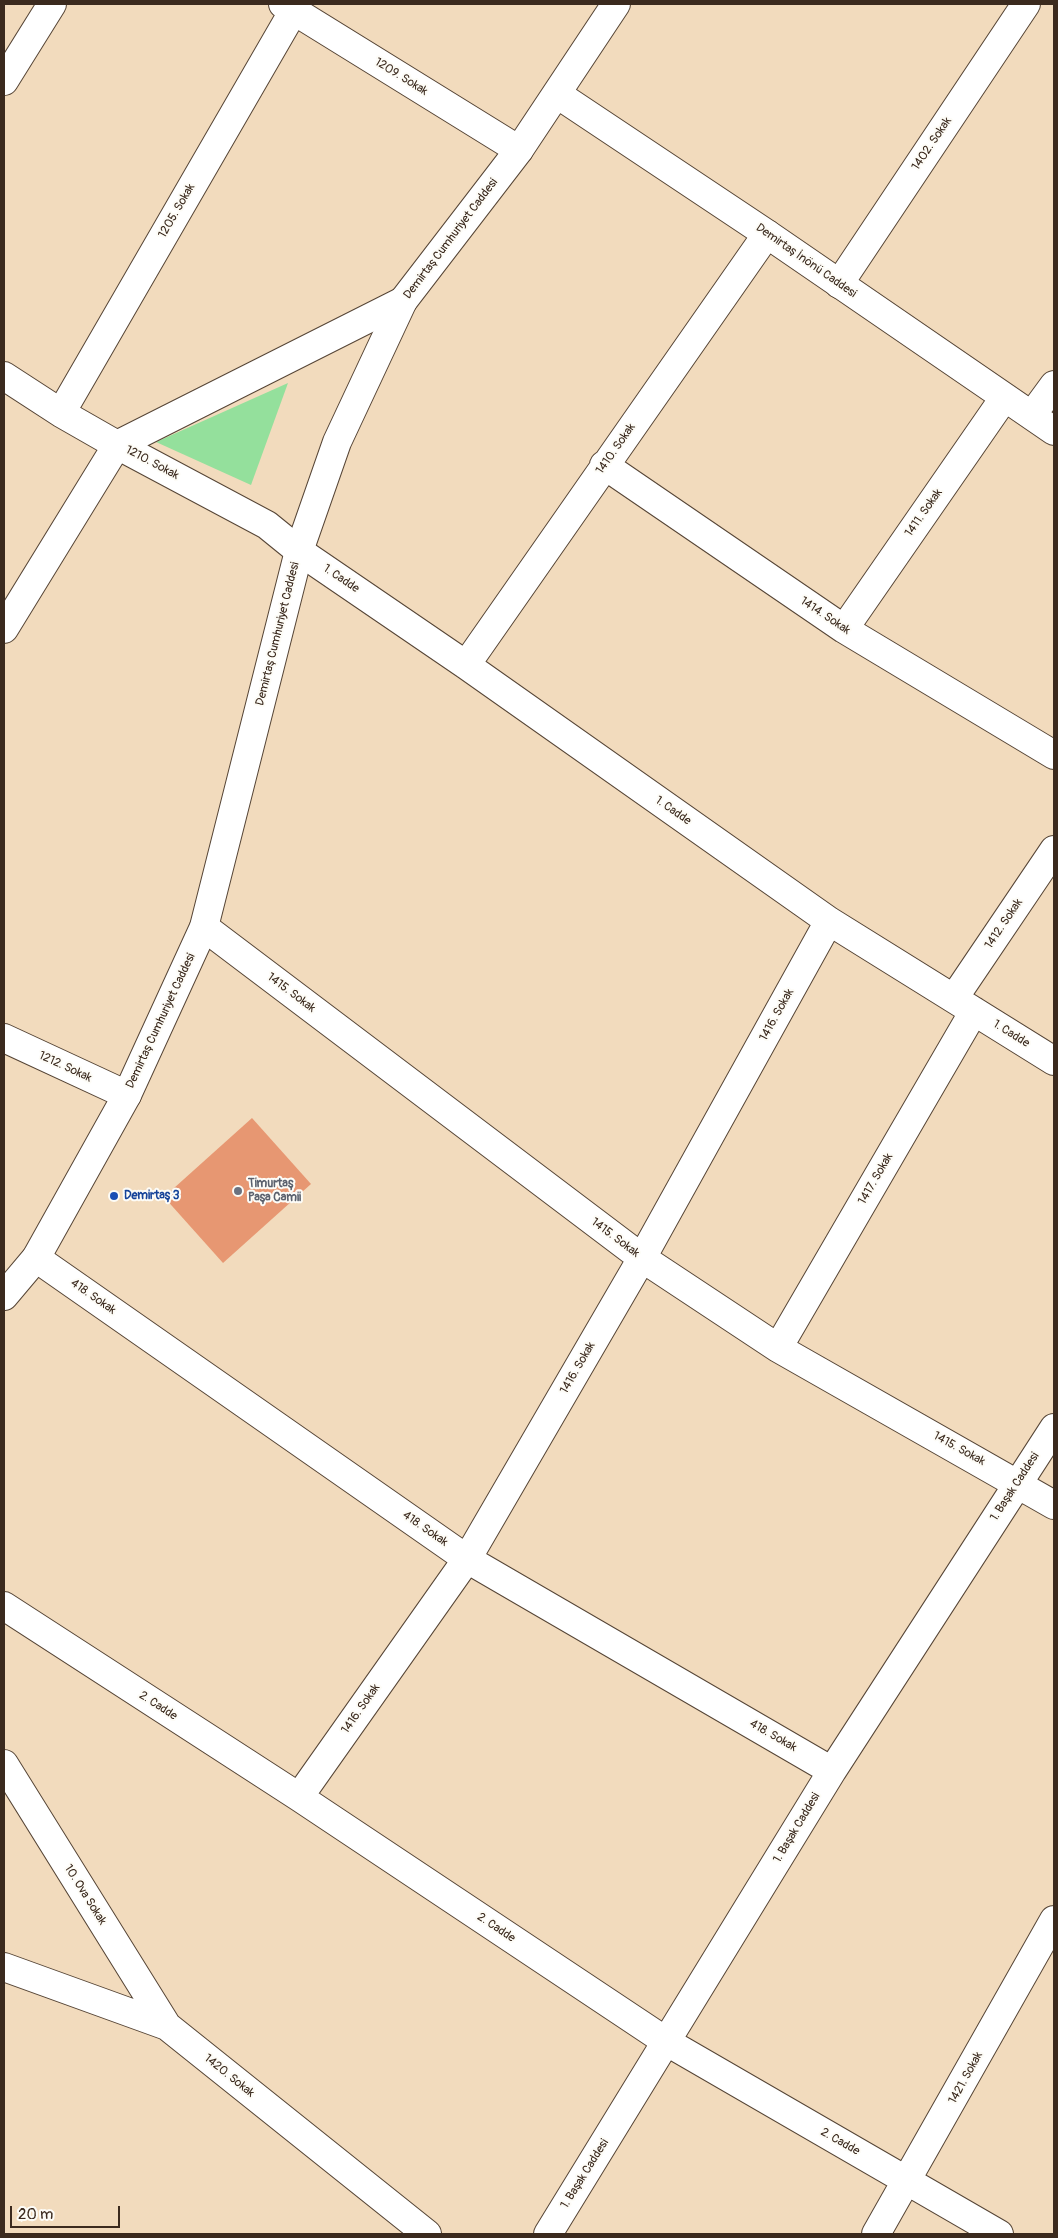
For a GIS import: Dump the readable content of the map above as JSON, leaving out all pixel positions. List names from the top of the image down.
{
  "streets": {
    "street": [
      "1209. Sokak",
      "1402. Sokak",
      "1205. Sokak",
      "Demirtaş Cumhuriyet Caddesi",
      "Demirtaş İnönü Caddesi",
      "1410. Sokak",
      "1210. Sokak",
      "1411. Sokak",
      "1. Cadde",
      "1414. Sokak",
      "1412. Sokak",
      "1415. Sokak",
      "1416. Sokak",
      "1212. Sokak",
      "1417. Sokak",
      "418. Sokak",
      "1. Başak Caddesi",
      "2. Cadde",
      "10. Ova Sokak",
      "1420. Sokak",
      "1421. Sokak"
    ]
  },
  "crossings": [
    ["1209. Sokak", "1205. Sokak"],
    ["1209. Sokak", "Demirtaş Cumhuriyet Caddesi"],
    ["1402. Sokak", "Demirtaş İnönü Caddesi"],
    ["1205. Sokak", "1210. Sokak"],
    ["Demirtaş Cumhuriyet Caddesi", "Demirtaş İnönü Caddesi"],
    ["Demirtaş Cumhuriyet Caddesi", "1210. Sokak"],
    ["Demirtaş Cumhuriyet Caddesi", "1. Cadde"],
    ["Demirtaş Cumhuriyet Caddesi", "1415. Sokak"],
    ["Demirtaş Cumhuriyet Caddesi", "1212. Sokak"],
    ["Demirtaş Cumhuriyet Caddesi", "418. Sokak"],
    ["Demirtaş İnönü Caddesi", "1410. Sokak"],
    ["Demirtaş İnönü Caddesi", "1411. Sokak"],
    ["1410. Sokak", "1. Cadde"],
    ["1410. Sokak", "1414. Sokak"],
    ["1210. Sokak", "1. Cadde"],
    ["1411. Sokak", "1414. Sokak"],
    ["1. Cadde", "1412. Sokak"],
    ["1. Cadde", "1416. Sokak"],
    ["1. Cadde", "1417. Sokak"],
    ["1412. Sokak", "1417. Sokak"],
    ["1415. Sokak", "1416. Sokak"],
    ["1415. Sokak", "1417. Sokak"],
    ["1415. Sokak", "1. Başak Caddesi"],
    ["1416. Sokak", "418. Sokak"],
    ["1416. Sokak", "2. Cadde"],
    ["418. Sokak", "1. Başak Caddesi"],
    ["1. Başak Caddesi", "2. Cadde"],
    ["2. Cadde", "1421. Sokak"],
    ["10. Ova Sokak", "1420. Sokak"]
  ],
  "places": ["Timurtaş Paşa Camii", "Demirtaş 3"],
  "scale_bar": "20 m"
}
